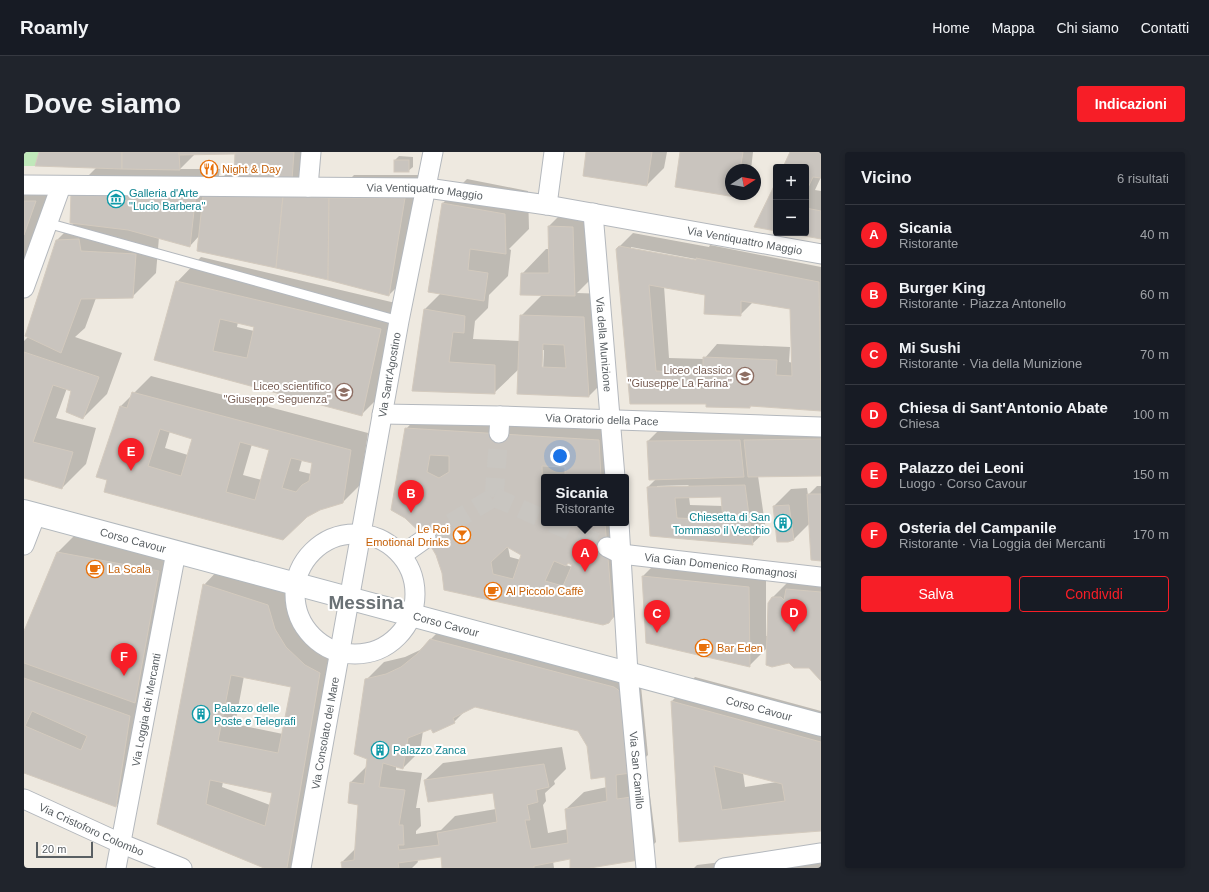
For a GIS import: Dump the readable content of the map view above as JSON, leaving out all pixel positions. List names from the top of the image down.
{
  "streets": {
    "main road": ["Corso Cavour"],
    "street": [
      "Via Ventiquattro Maggio",
      "Via della Munizione",
      "Via Sant'Agostino",
      "Via Oratorio della Pace",
      "Via Gian Domenico Romagnosi",
      "Via Loggia dei Mercanti",
      "Via Consolato del Mare",
      "Via San Camillo",
      "Via Cristoforo Colombo"
    ]
  },
  "crossings": [
    ["Via Ventiquattro Maggio", "Via della Munizione"],
    ["Via Ventiquattro Maggio", "Via Sant'Agostino"],
    ["Via della Munizione", "Via Oratorio della Pace"],
    ["Via Sant'Agostino", "Via Oratorio della Pace"],
    ["Via Sant'Agostino", "Corso Cavour"],
    ["Via Sant'Agostino", "Via Consolato del Mare"],
    ["Corso Cavour", "Via Loggia dei Mercanti"],
    ["Corso Cavour", "Via Consolato del Mare"],
    ["Corso Cavour", "Via San Camillo"],
    ["Via Loggia dei Mercanti", "Via Cristoforo Colombo"]
  ],
  "districts": ["Messina"],
  "places": {
    "restaurant": ["Night & Day"],
    "museum": ["Galleria d'Arte \"Lucio Barbera\""],
    "school or university": ["Liceo classico \"Giuseppe La Farina\"", "Liceo scientifico \"Giuseppe Seguenza\""],
    "building": ["Chiesetta di San Tommaso il Vecchio", "Palazzo delle Poste e Telegrafi", "Palazzo Zanca"],
    "bar": ["Le Roi Emotional Drinks"],
    "cafe": ["La Scala", "Al Piccolo Caffè", "Bar Eden"]
  },
  "scale_bar": "20 m",
  "north": "right",
  "page": {
    "header": "Roamly",
    "nav": [
      "Home",
      "Mappa",
      "Chi siamo",
      "Contatti"
    ],
    "buttons": [
      "Indicazioni",
      ["Salva", "Condividi"]
    ],
    "title": "Dove siamo",
    "heading": ["Vicino", "6 risultati"],
    "map_buttons": ["+", "−"],
    "list": [
      {
        "mark": "A",
        "name": "Sicania",
        "note": "Ristorante",
        "value": "40 m"
      },
      {
        "mark": "B",
        "name": "Burger King",
        "note": "Ristorante · Piazza Antonello",
        "value": "60 m"
      },
      {
        "mark": "C",
        "name": "Mi Sushi",
        "note": "Ristorante · Via della Munizione",
        "value": "70 m"
      },
      {
        "mark": "D",
        "name": "Chiesa di Sant'Antonio Abate",
        "note": "Chiesa",
        "value": "100 m"
      },
      {
        "mark": "E",
        "name": "Palazzo dei Leoni",
        "note": "Luogo · Corso Cavour",
        "value": "150 m"
      },
      {
        "mark": "F",
        "name": "Osteria del Campanile",
        "note": "Ristorante · Via Loggia dei Mercanti",
        "value": "170 m"
      }
    ],
    "pins": [
      "E",
      "B",
      "A",
      "D",
      "C",
      "F"
    ],
    "popup": ["Sicania", "Ristorante"],
    "scale": "20 m"
  }
}
